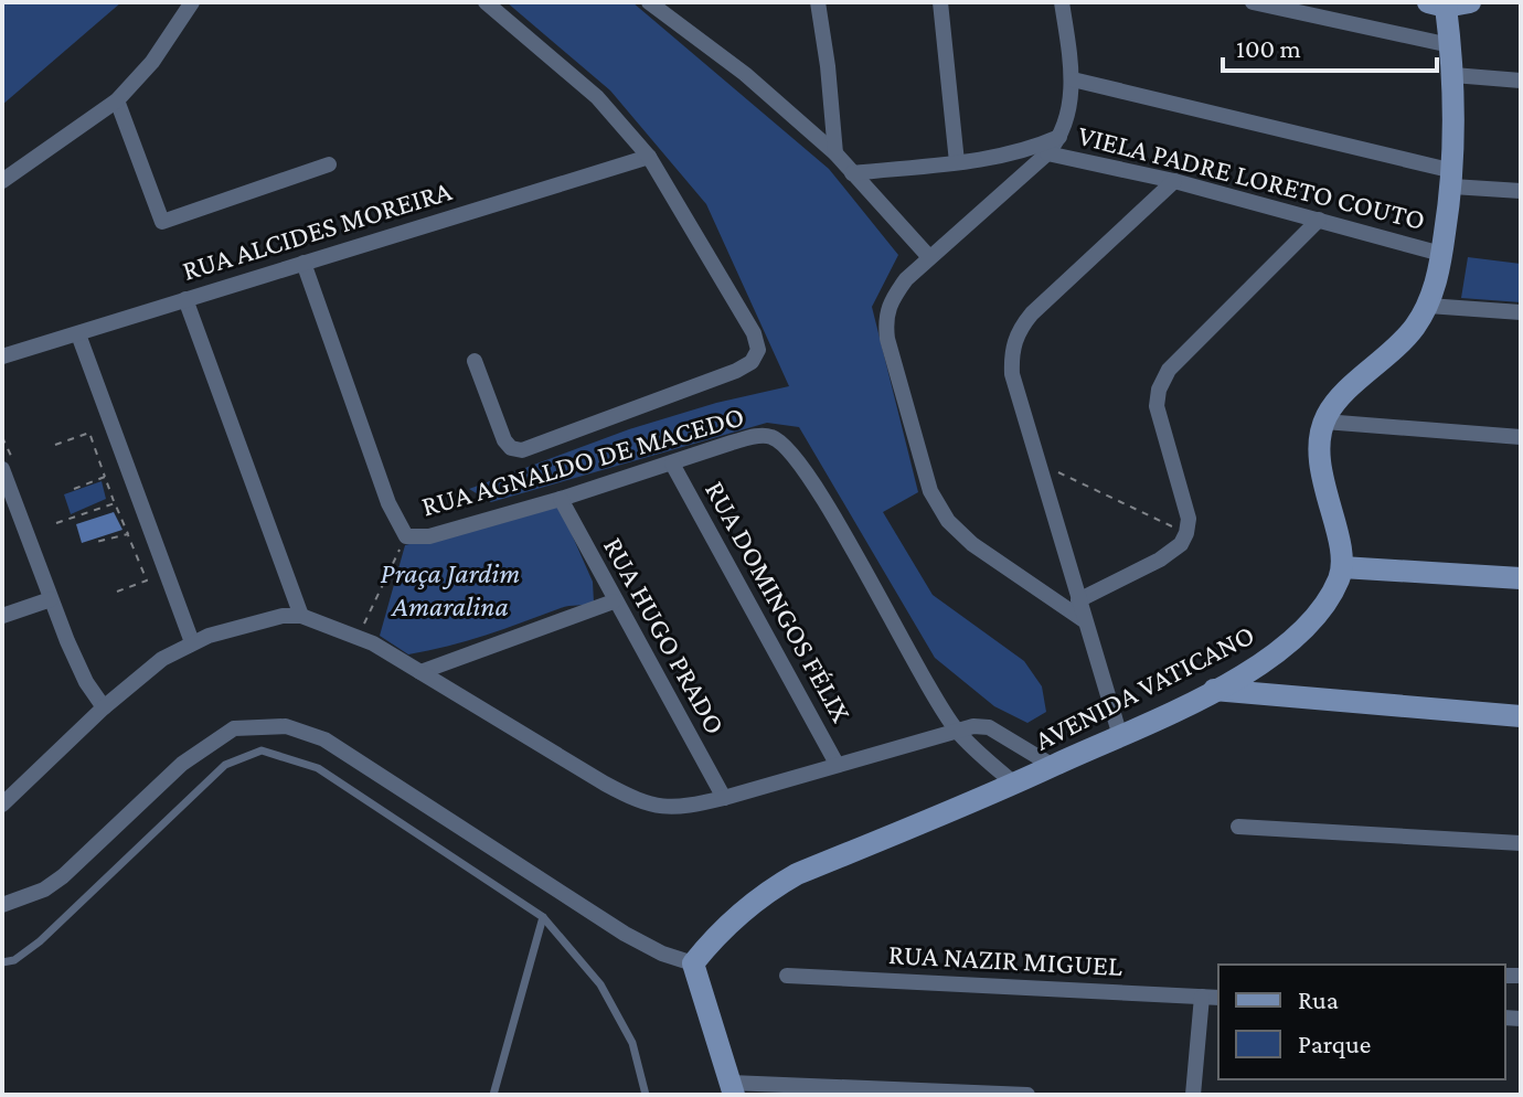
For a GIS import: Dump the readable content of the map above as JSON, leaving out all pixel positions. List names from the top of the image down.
{
  "streets": {
    "main road": ["AVENIDA VATICANO"],
    "street": [
      "VIELA PADRE LORETO COUTO",
      "RUA ALCIDES MOREIRA",
      "RUA AGNALDO DE MACEDO",
      "RUA DOMINGOS FÉLIX",
      "RUA HUGO PRADO",
      "RUA NAZIR MIGUEL"
    ]
  },
  "crossings": [
    ["RUA ALCIDES MOREIRA", "RUA AGNALDO DE MACEDO"],
    ["RUA AGNALDO DE MACEDO", "RUA DOMINGOS FÉLIX"],
    ["RUA AGNALDO DE MACEDO", "RUA HUGO PRADO"],
    ["RUA AGNALDO DE MACEDO", "AVENIDA VATICANO"]
  ],
  "parks": ["Praça Jardim Amaralina"],
  "legend": ["Rua", "Parque"],
  "scale_bar": "100 m"
}
